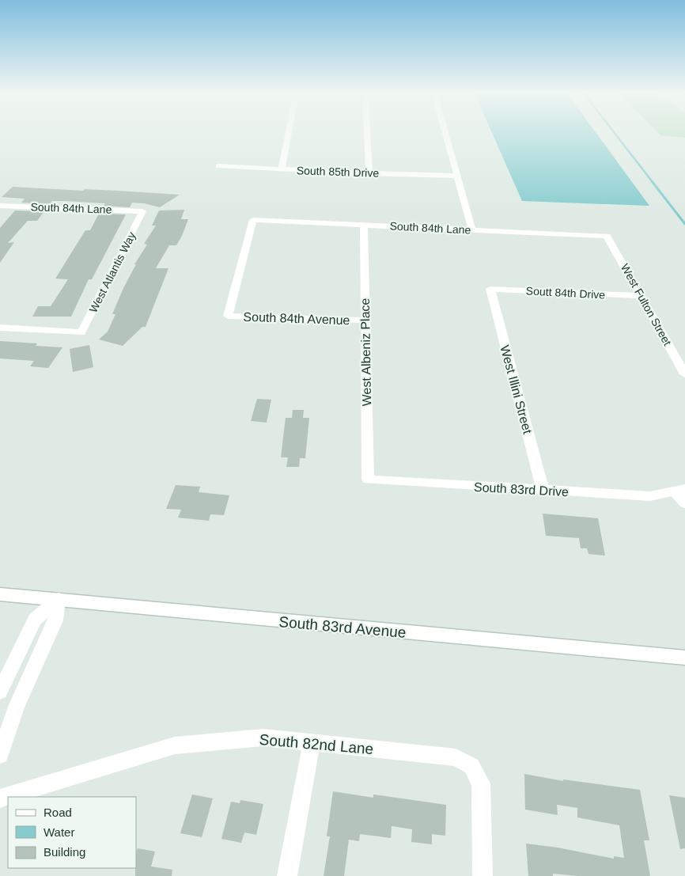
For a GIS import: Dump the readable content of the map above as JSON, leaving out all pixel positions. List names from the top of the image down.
{
  "streets": {
    "street": [
      "South 85th Drive",
      "South 84th Lane",
      "West Atlantis Way",
      "Soutt 84th Drive",
      "West Fulton Street",
      "South 84th Avenue",
      "West Albeniz Place",
      "West Illini Street",
      "South 83rd Drive",
      "South 83rd Avenue",
      "South 82nd Lane"
    ]
  },
  "crossings": [
    ["South 84th Lane", "West Atlantis Way"],
    ["South 84th Lane", "West Fulton Street"],
    ["South 84th Lane", "South 84th Avenue"],
    ["South 84th Lane", "West Albeniz Place"],
    ["Soutt 84th Drive", "West Fulton Street"],
    ["Soutt 84th Drive", "West Illini Street"],
    ["South 84th Avenue", "West Albeniz Place"],
    ["West Albeniz Place", "South 83rd Drive"],
    ["West Illini Street", "South 83rd Drive"]
  ],
  "legend": ["Road", "Water", "Building"]
}
